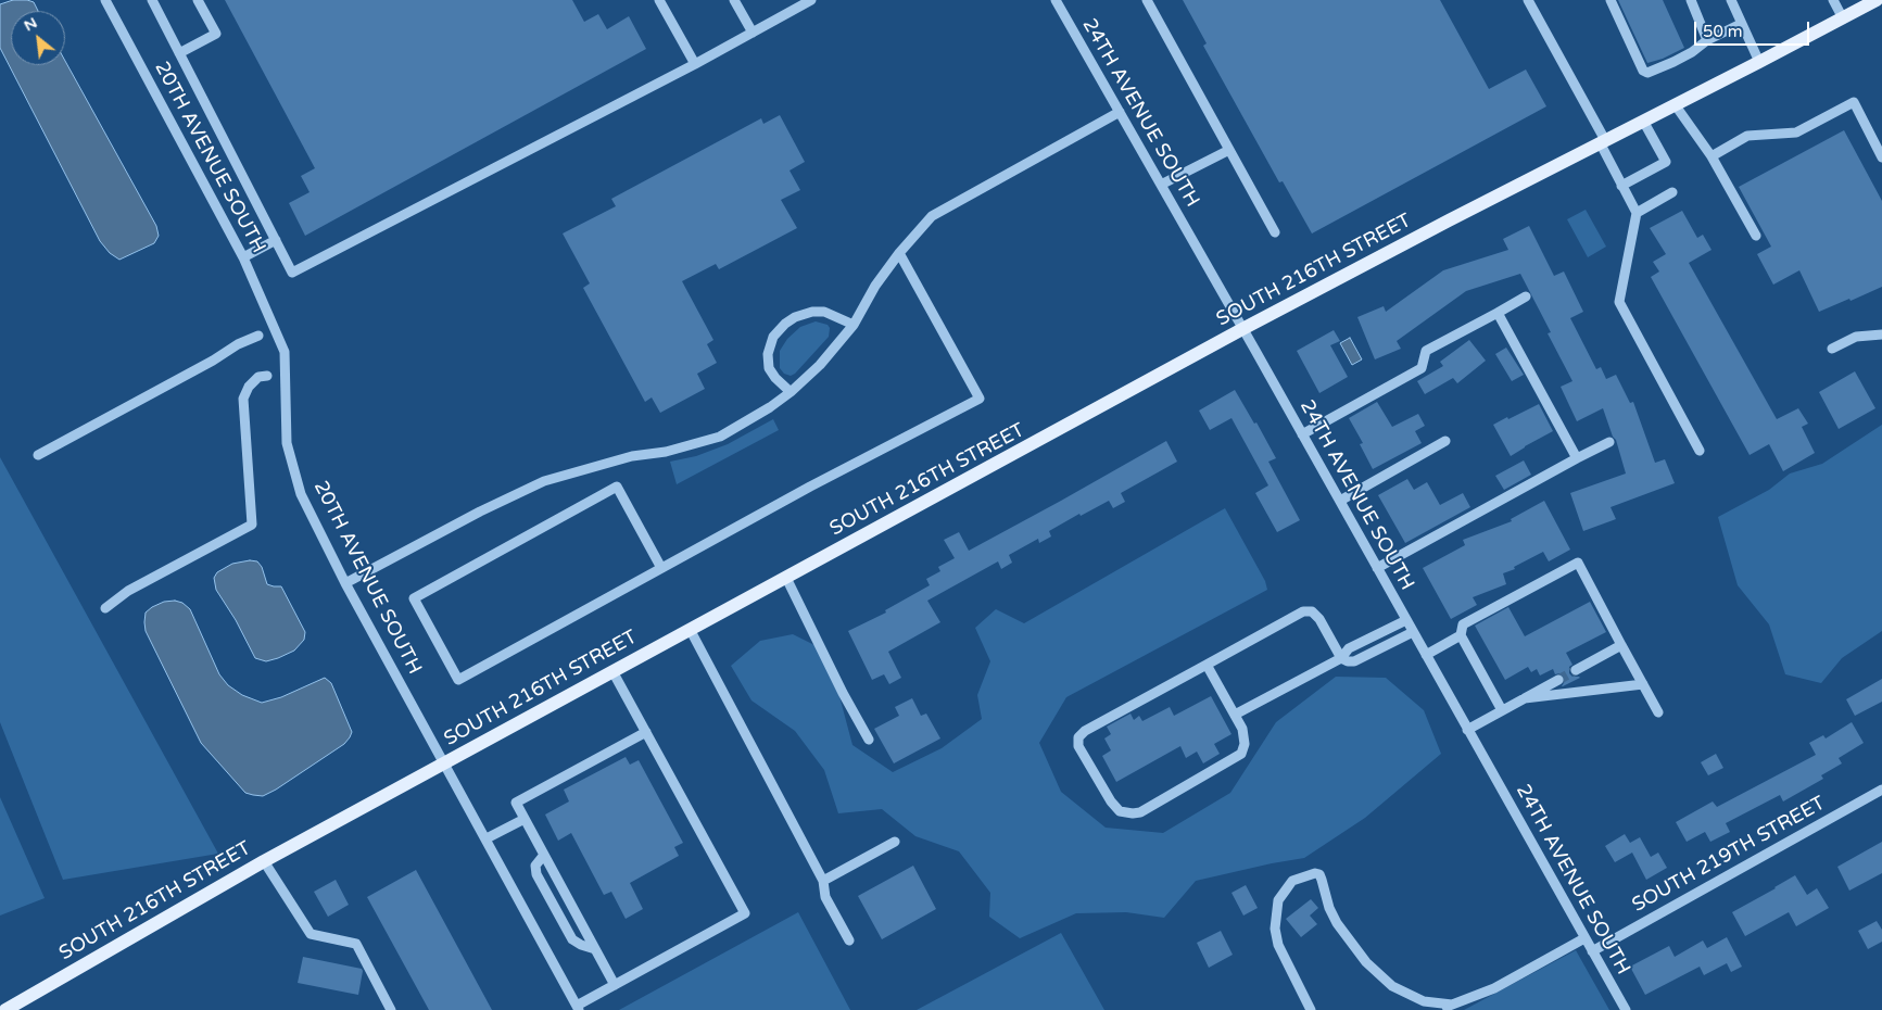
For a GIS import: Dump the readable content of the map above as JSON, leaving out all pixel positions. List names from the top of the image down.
{
  "streets": {
    "main road": ["SOUTH 216TH STREET"],
    "street": ["24TH AVENUE SOUTH", "20TH AVENUE SOUTH", "SOUTH 219TH STREET"]
  },
  "crossings": [
    ["24TH AVENUE SOUTH", "SOUTH 216TH STREET"],
    ["24TH AVENUE SOUTH", "SOUTH 219TH STREET"],
    ["20TH AVENUE SOUTH", "SOUTH 216TH STREET"]
  ],
  "scale_bar": "50 m",
  "north": "top left"
}
